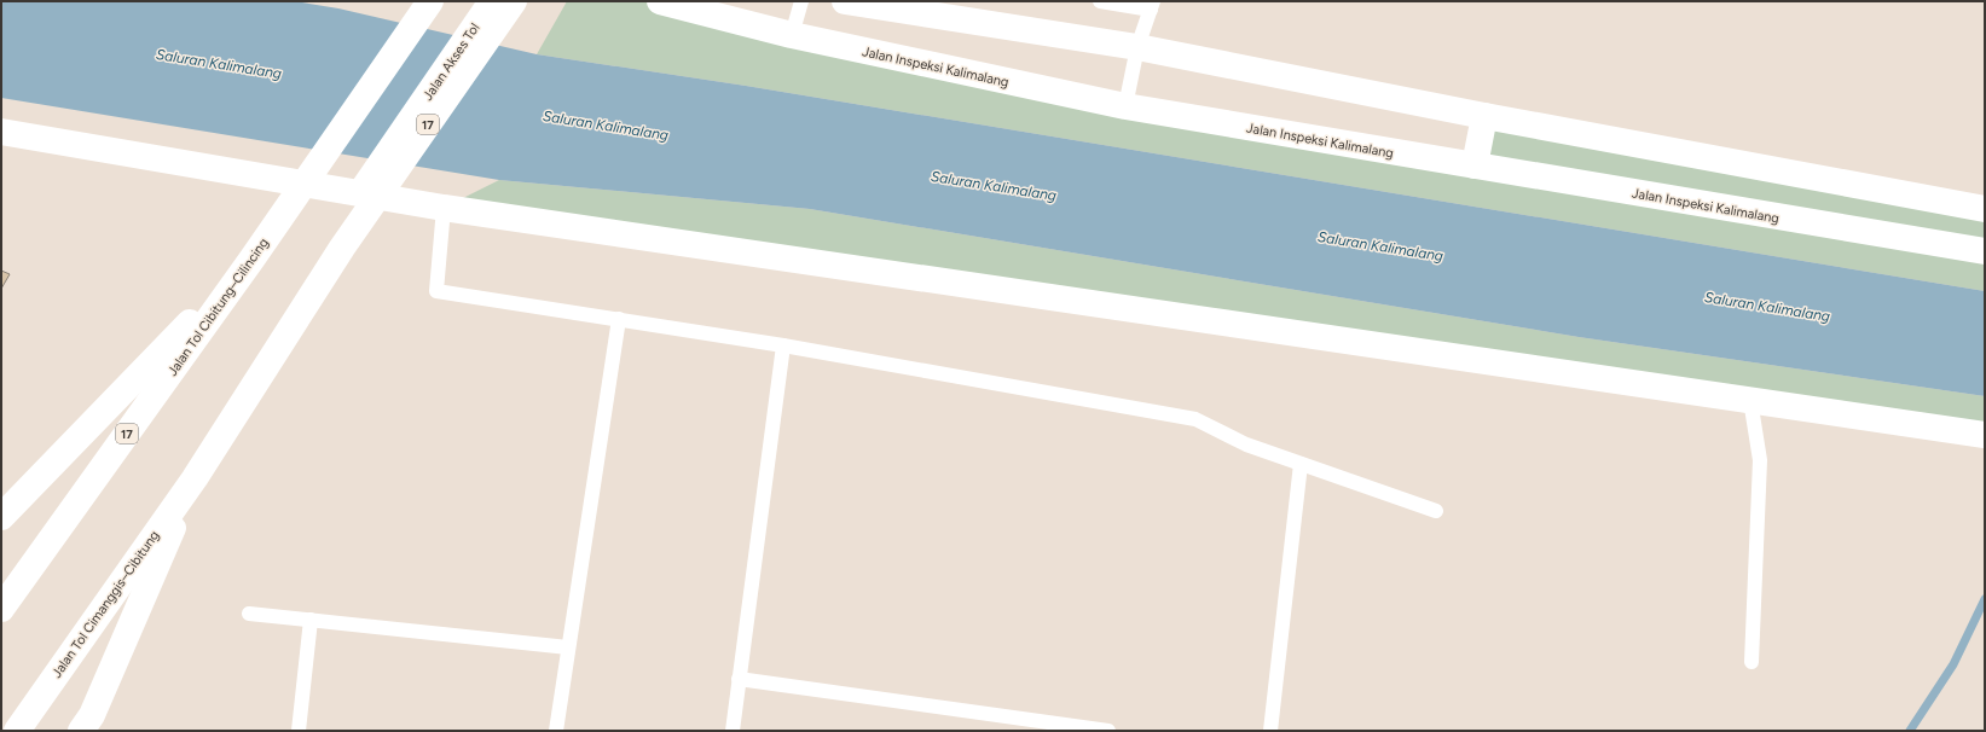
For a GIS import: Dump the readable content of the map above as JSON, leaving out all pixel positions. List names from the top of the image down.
{
  "streets": {
    "main road": [
      "Jalan Akses Tol",
      "Jalan Inspeksi Kalimalang",
      "17",
      "Jalan Tol Cibitung–Cilincing",
      "Jalan Tol Cimanggis–Cibitung"
    ]
  },
  "crossings": [
    ["17", "Jalan Tol Cimanggis–Cibitung"]
  ],
  "water": ["Saluran Kalimalang"]
}
